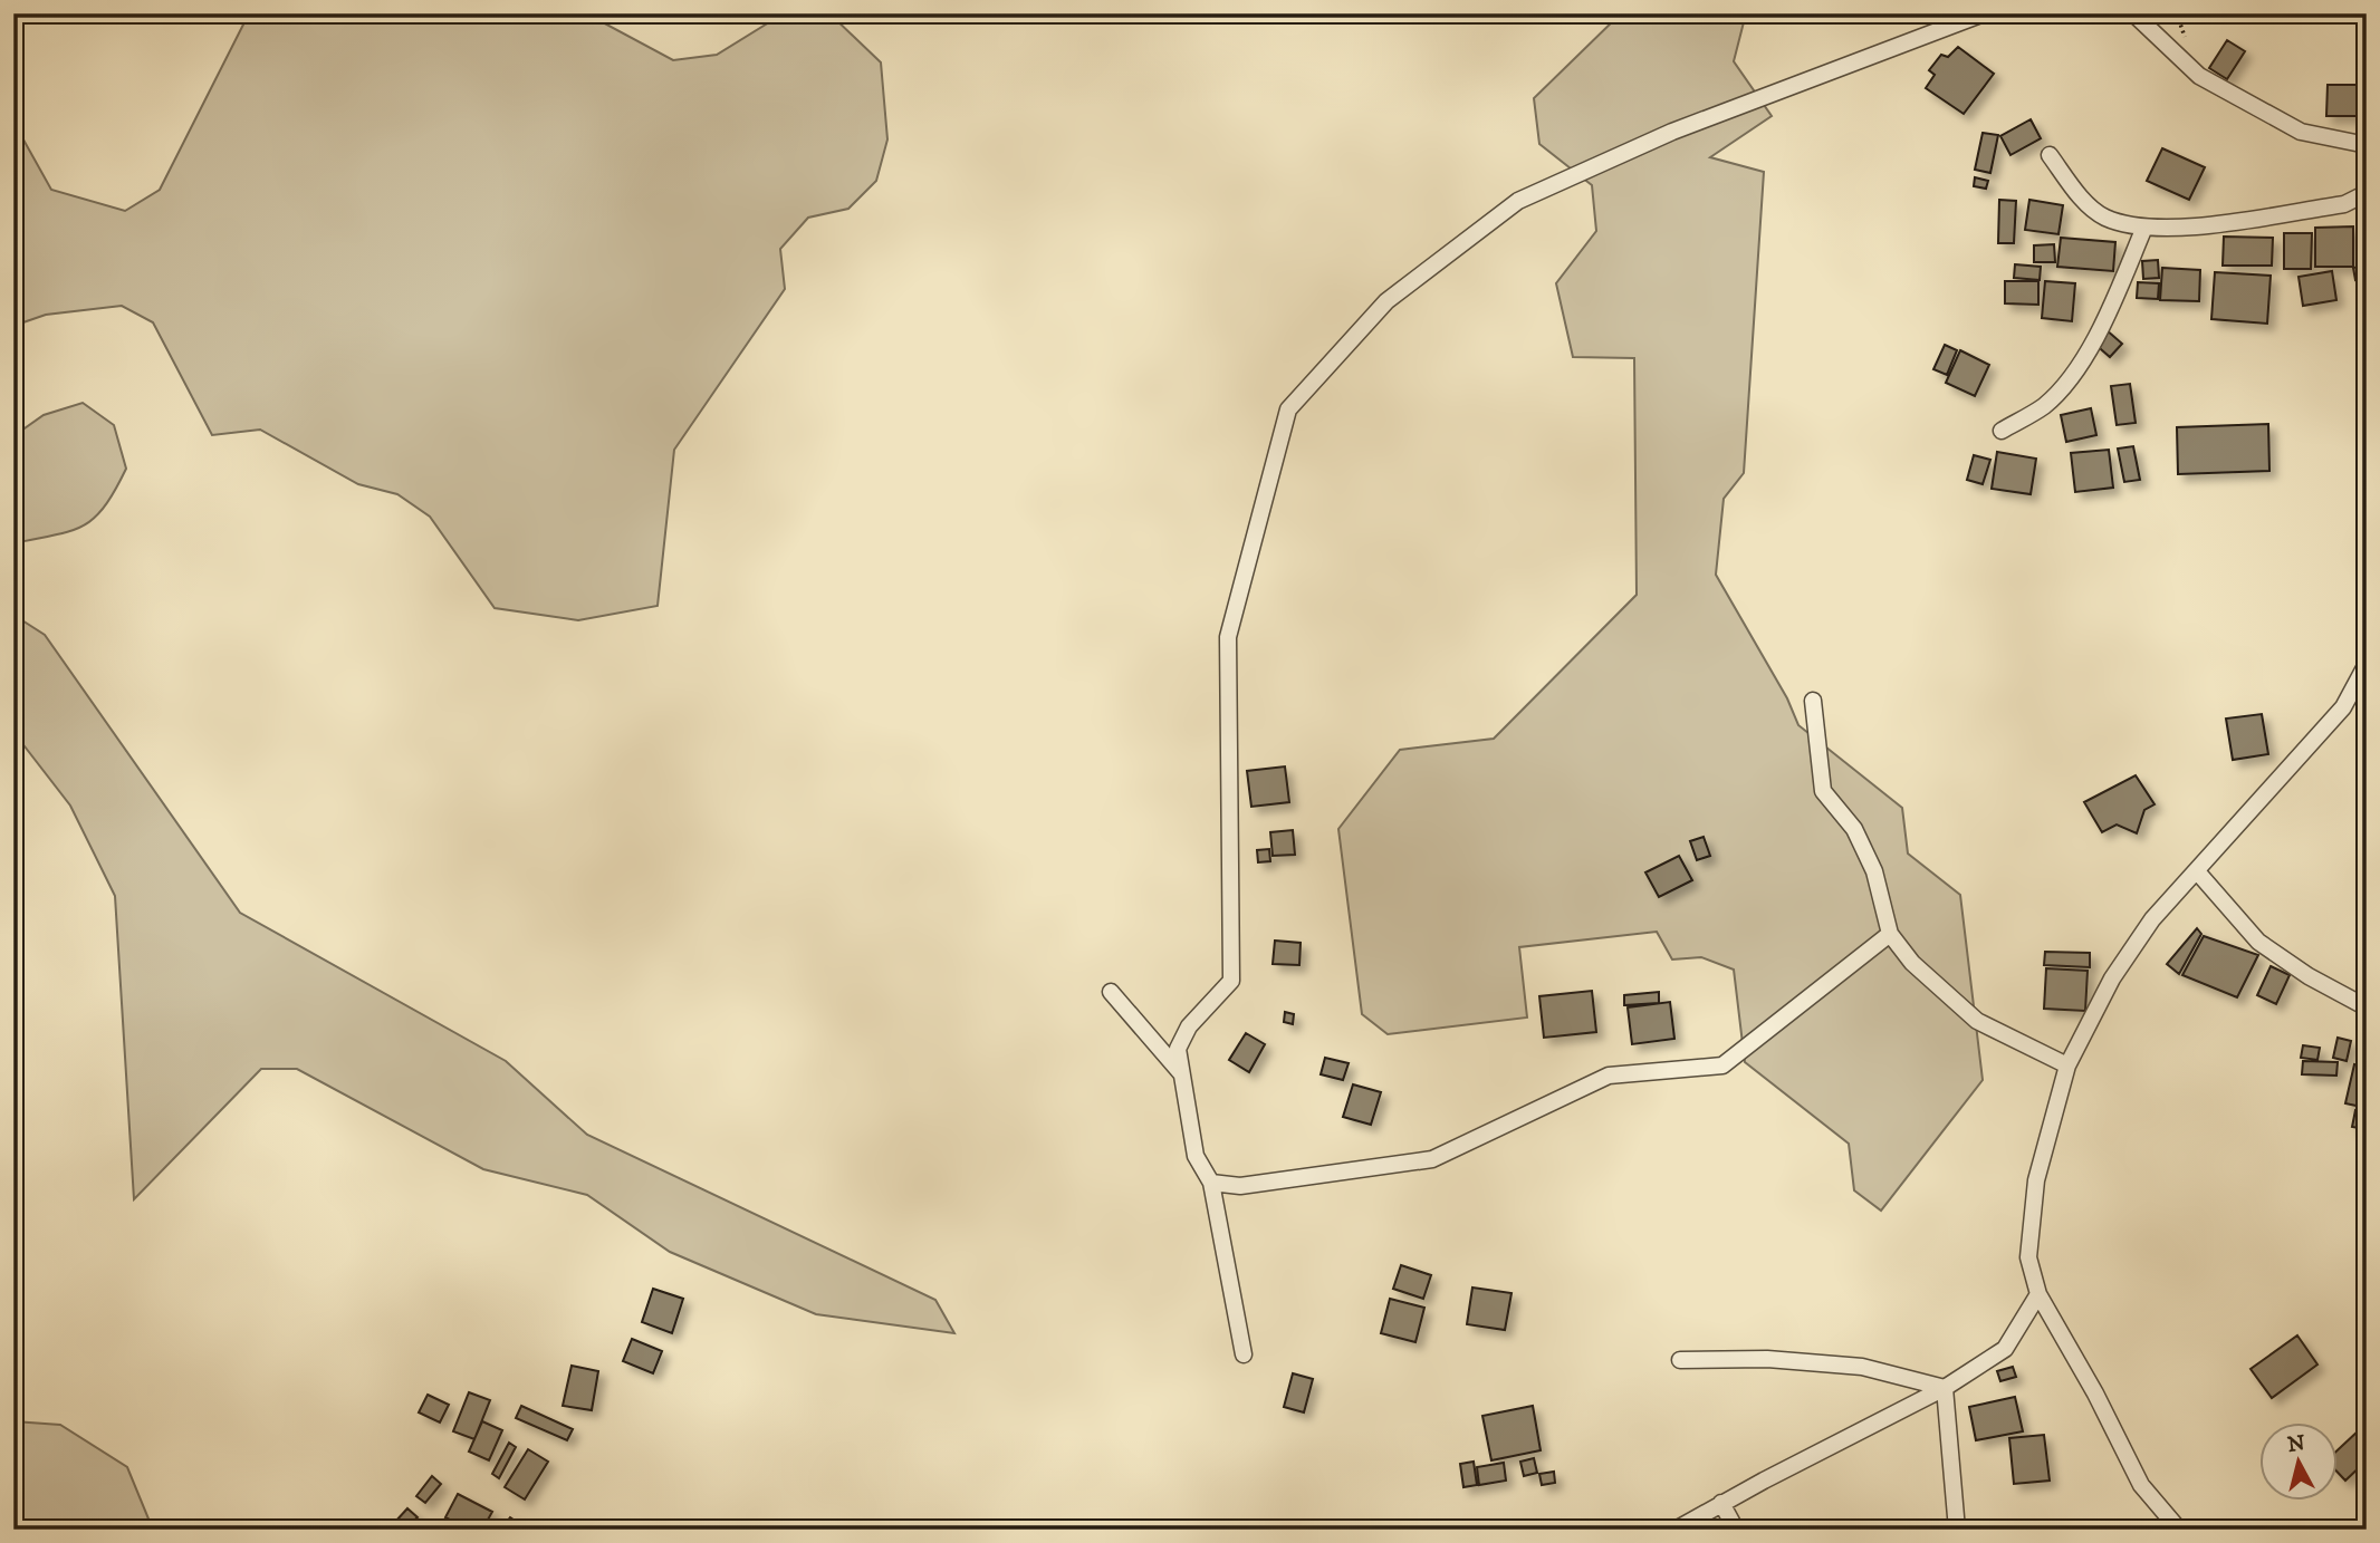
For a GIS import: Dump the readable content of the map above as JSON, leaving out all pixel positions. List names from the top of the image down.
{
  "north": "top"
}
